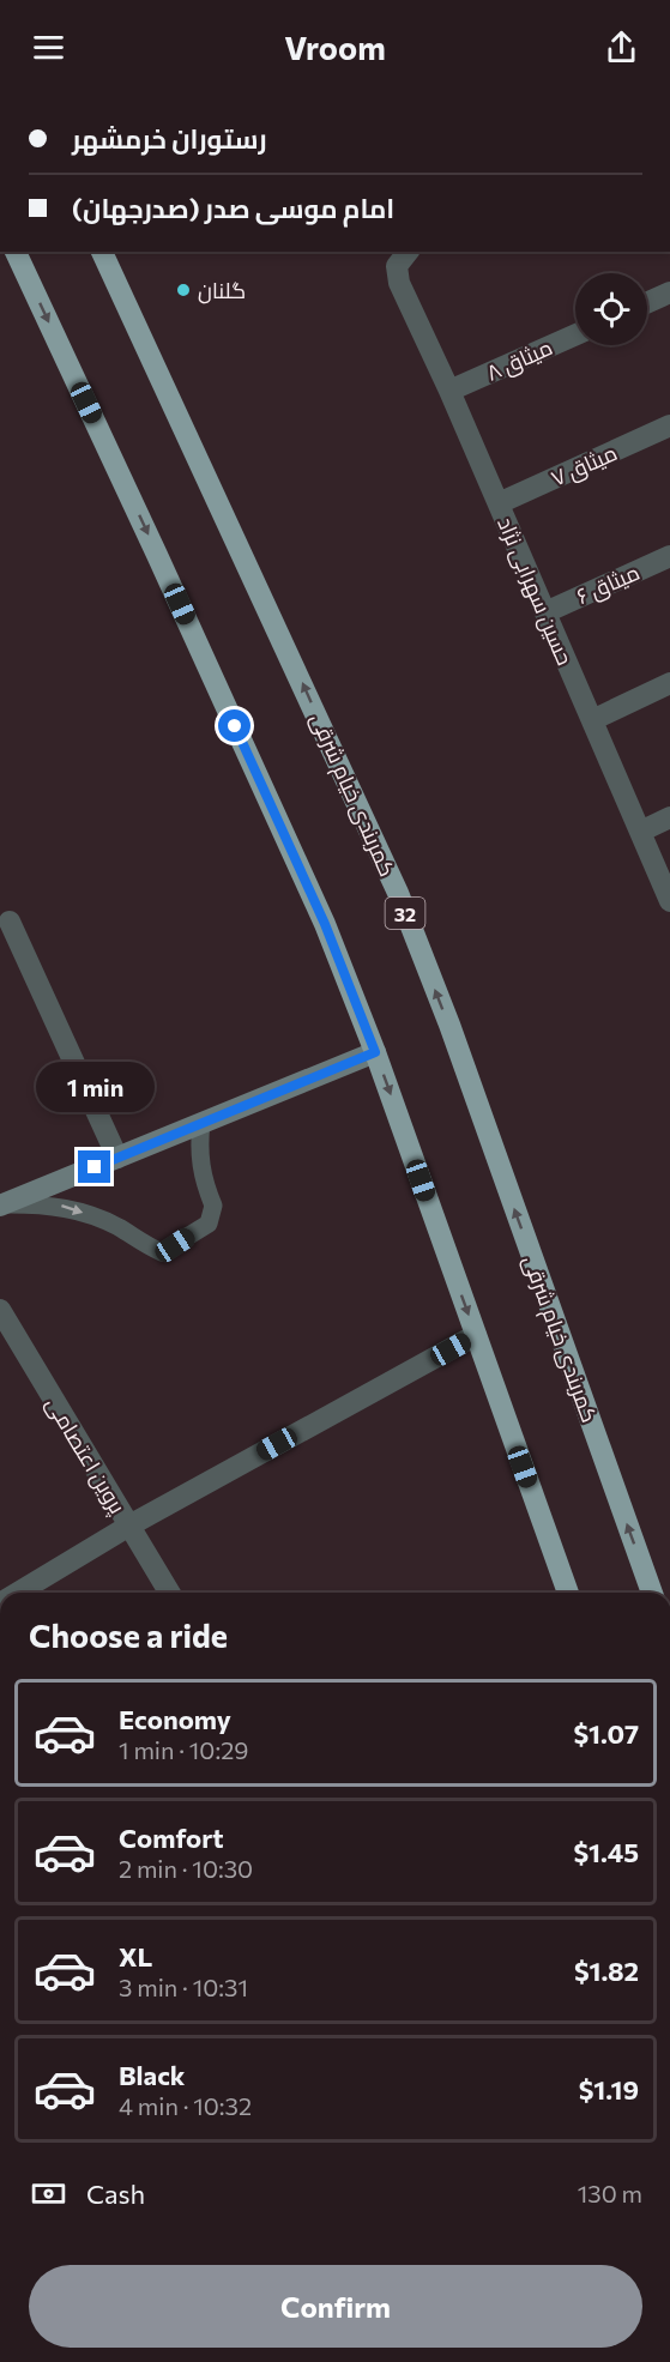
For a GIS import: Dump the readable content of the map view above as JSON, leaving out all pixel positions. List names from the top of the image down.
{
  "streets": {
    "highway": ["کمربندی خیام شرقی", "32"],
    "street": [
      "میثاق ۸",
      "میثاق ۷",
      "میثاق ۶",
      "حسین سهرابی نژاد",
      "پروین اعتصامی"
    ]
  },
  "crossings": [
    ["میثاق ۸", "حسین سهرابی نژاد"],
    ["میثاق ۷", "حسین سهرابی نژاد"],
    ["میثاق ۶", "حسین سهرابی نژاد"]
  ],
  "places": ["گلنان"],
  "page": {
    "header": "Vroom",
    "banner": ["رستوران خرمشهر", "(صدرجهان) امام موسی صدر"],
    "bubble": "1 min",
    "heading": "Choose a ride",
    "list": [
      {
        "name": "Economy",
        "note": "1 min · 10:29",
        "value": "$1.07"
      },
      {
        "name": "Comfort",
        "note": "2 min · 10:30",
        "value": "$1.45"
      },
      {
        "name": "XL",
        "note": "3 min · 10:31",
        "value": "$1.82"
      },
      {
        "name": "Black",
        "note": "4 min · 10:32",
        "value": "$1.19"
      }
    ],
    "pay": ["Cash", "130 m"],
    "buttons": "Confirm"
  }
}
